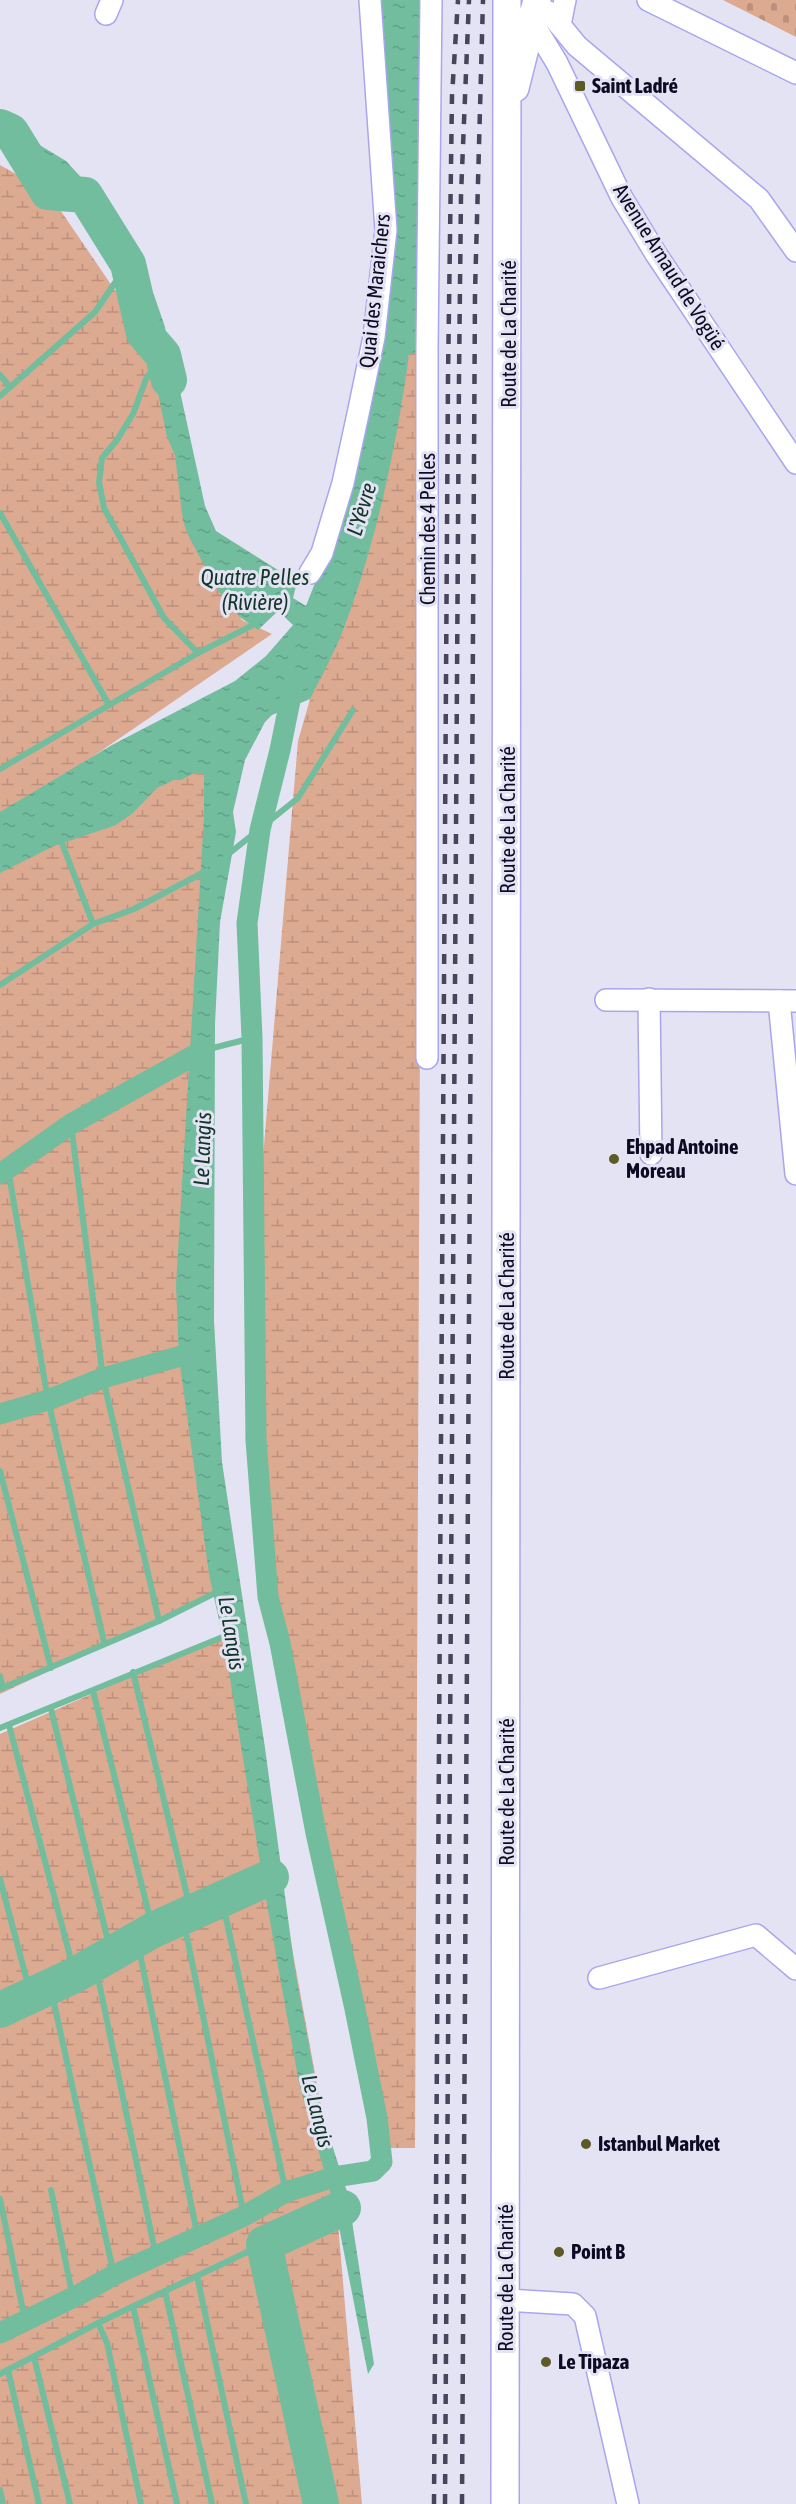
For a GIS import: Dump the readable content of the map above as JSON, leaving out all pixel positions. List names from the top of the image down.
{
  "streets": {
    "main road": ["Route de La Charité"],
    "street": ["Avenue Arnaud de Vogüé", "Quai des Maraichers", "Chemin des 4 Pelles"]
  },
  "crossings": [
    ["Avenue Arnaud de Vogüé", "Route de La Charité"]
  ],
  "water": ["L'Yèvre", "Quatre Pelles (Rivière)", "Le Langis"],
  "places": {
    "transit": ["Saint Ladré"],
    "other": [
      "Ehpad Antoine Moreau",
      "Istanbul Market",
      "Point B",
      "Le Tipaza"
    ]
  }
}
